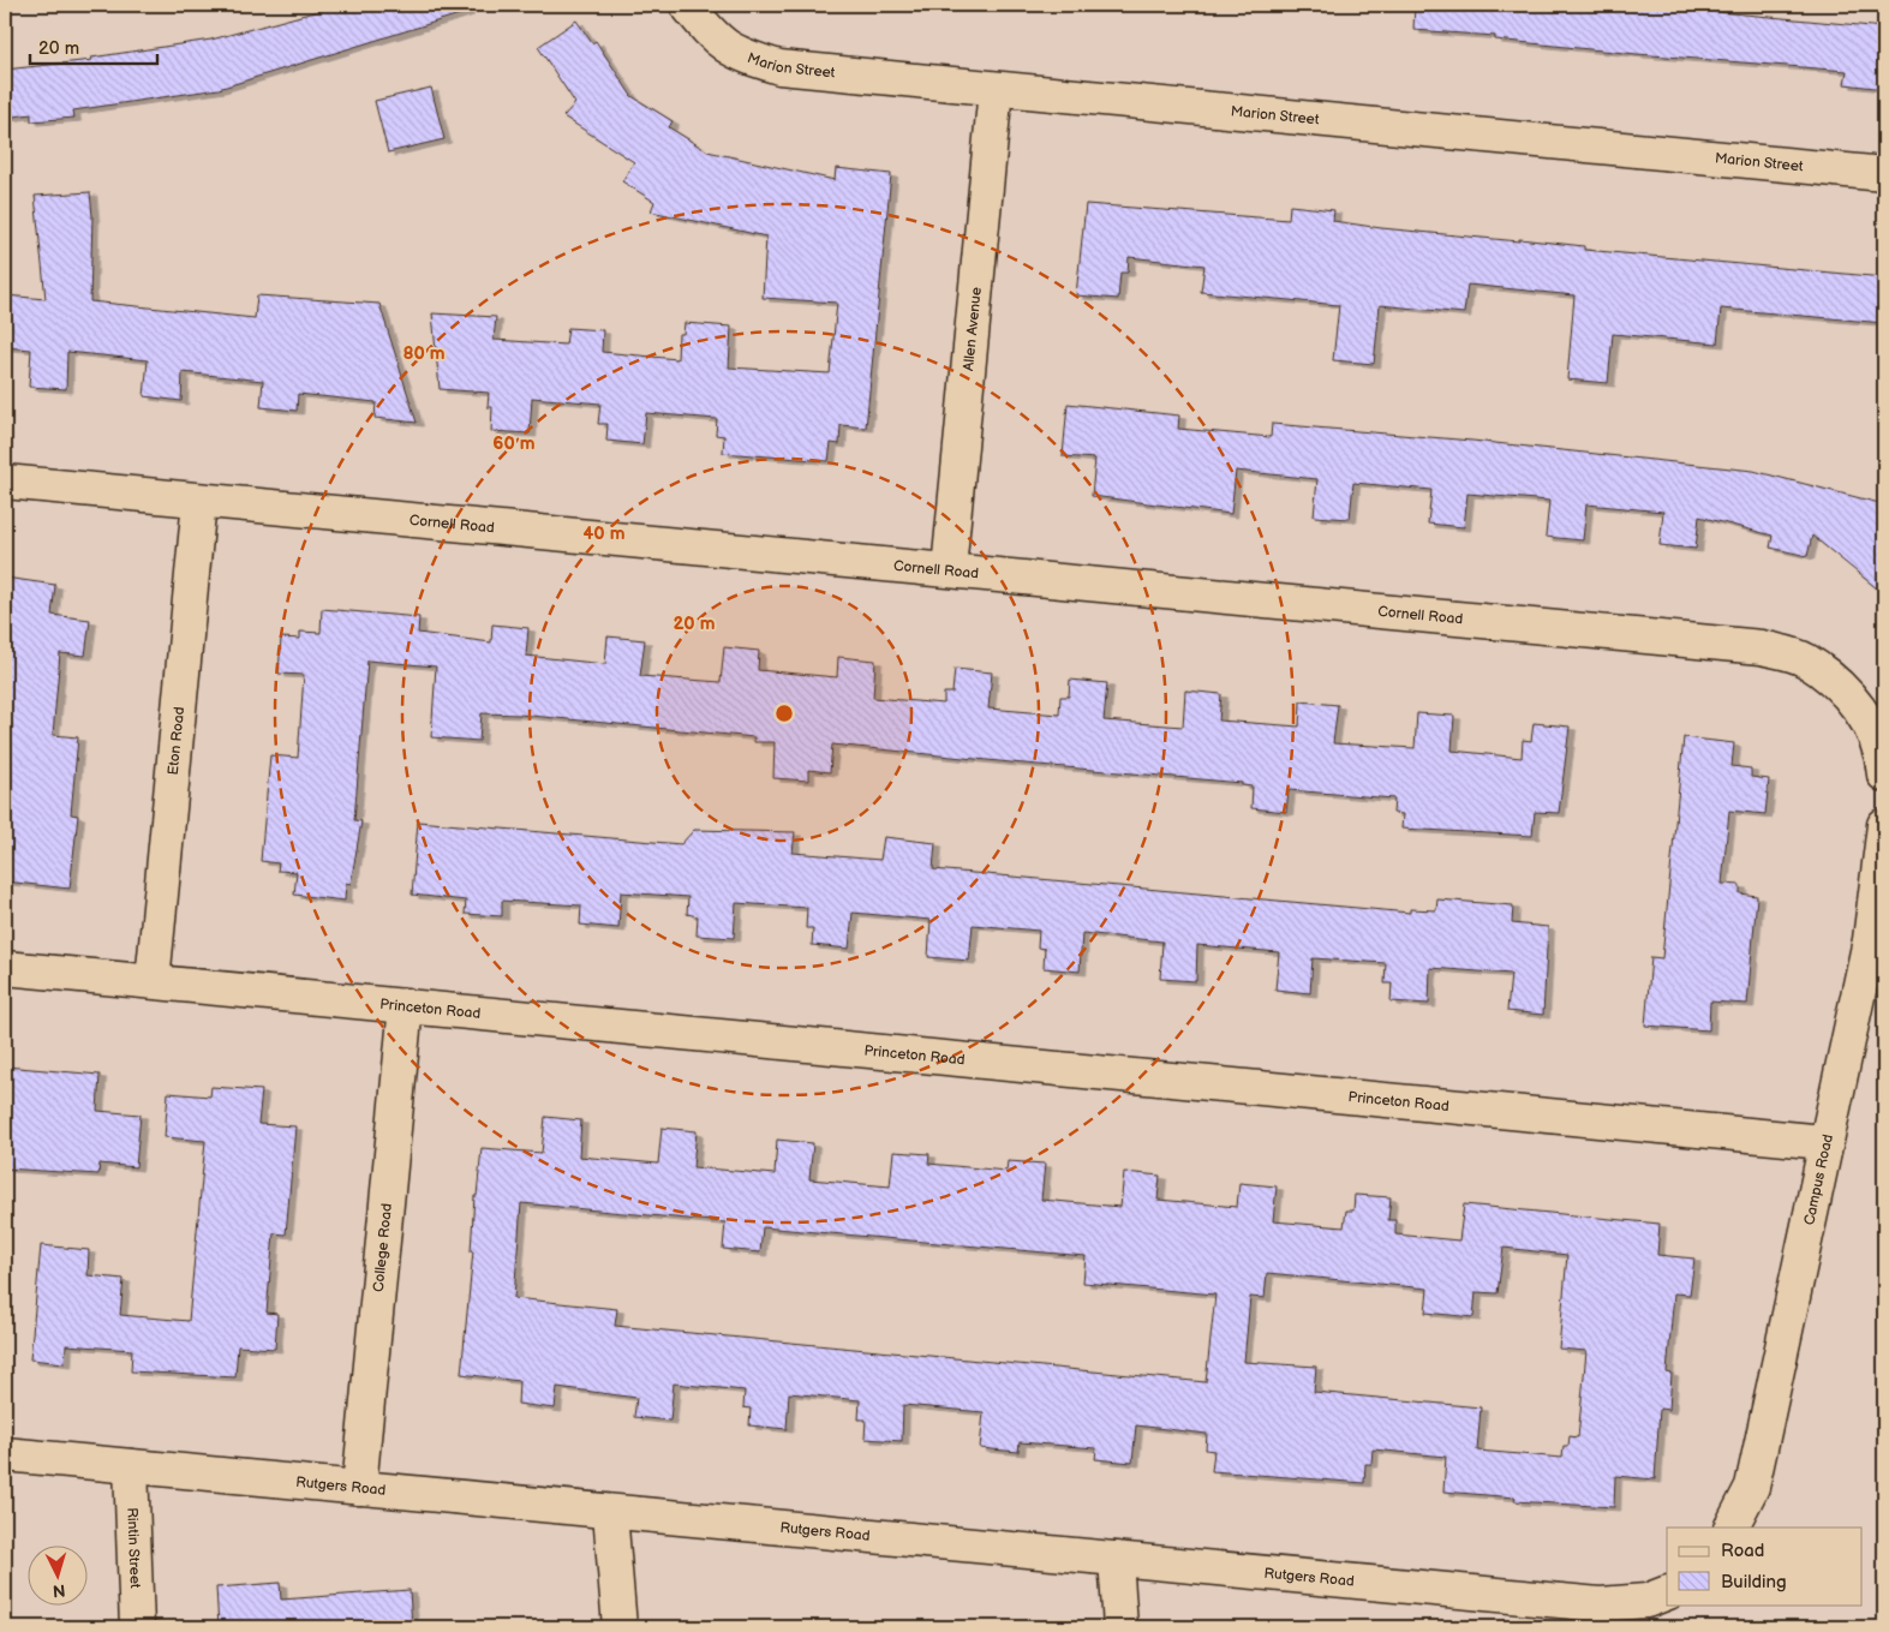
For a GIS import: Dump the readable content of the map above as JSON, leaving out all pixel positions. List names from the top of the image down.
{
  "streets": {
    "street": [
      "Marion Street",
      "Allen Avenue",
      "Cornell Road",
      "Eton Road",
      "Princeton Road",
      "Campus Road",
      "College Road",
      "Rutgers Road",
      "Rintin Street"
    ]
  },
  "crossings": [
    ["Marion Street", "Allen Avenue"],
    ["Allen Avenue", "Cornell Road"],
    ["Cornell Road", "Eton Road"],
    ["Eton Road", "Princeton Road"],
    ["Princeton Road", "Campus Road"],
    ["Princeton Road", "College Road"],
    ["College Road", "Rutgers Road"],
    ["Rutgers Road", "Rintin Street"]
  ],
  "legend": ["Road", "Building"],
  "scale_bar": "20 m",
  "north": "bottom",
  "rings": [
    "80 m",
    "60 m",
    "40 m",
    "20 m"
  ]
}
